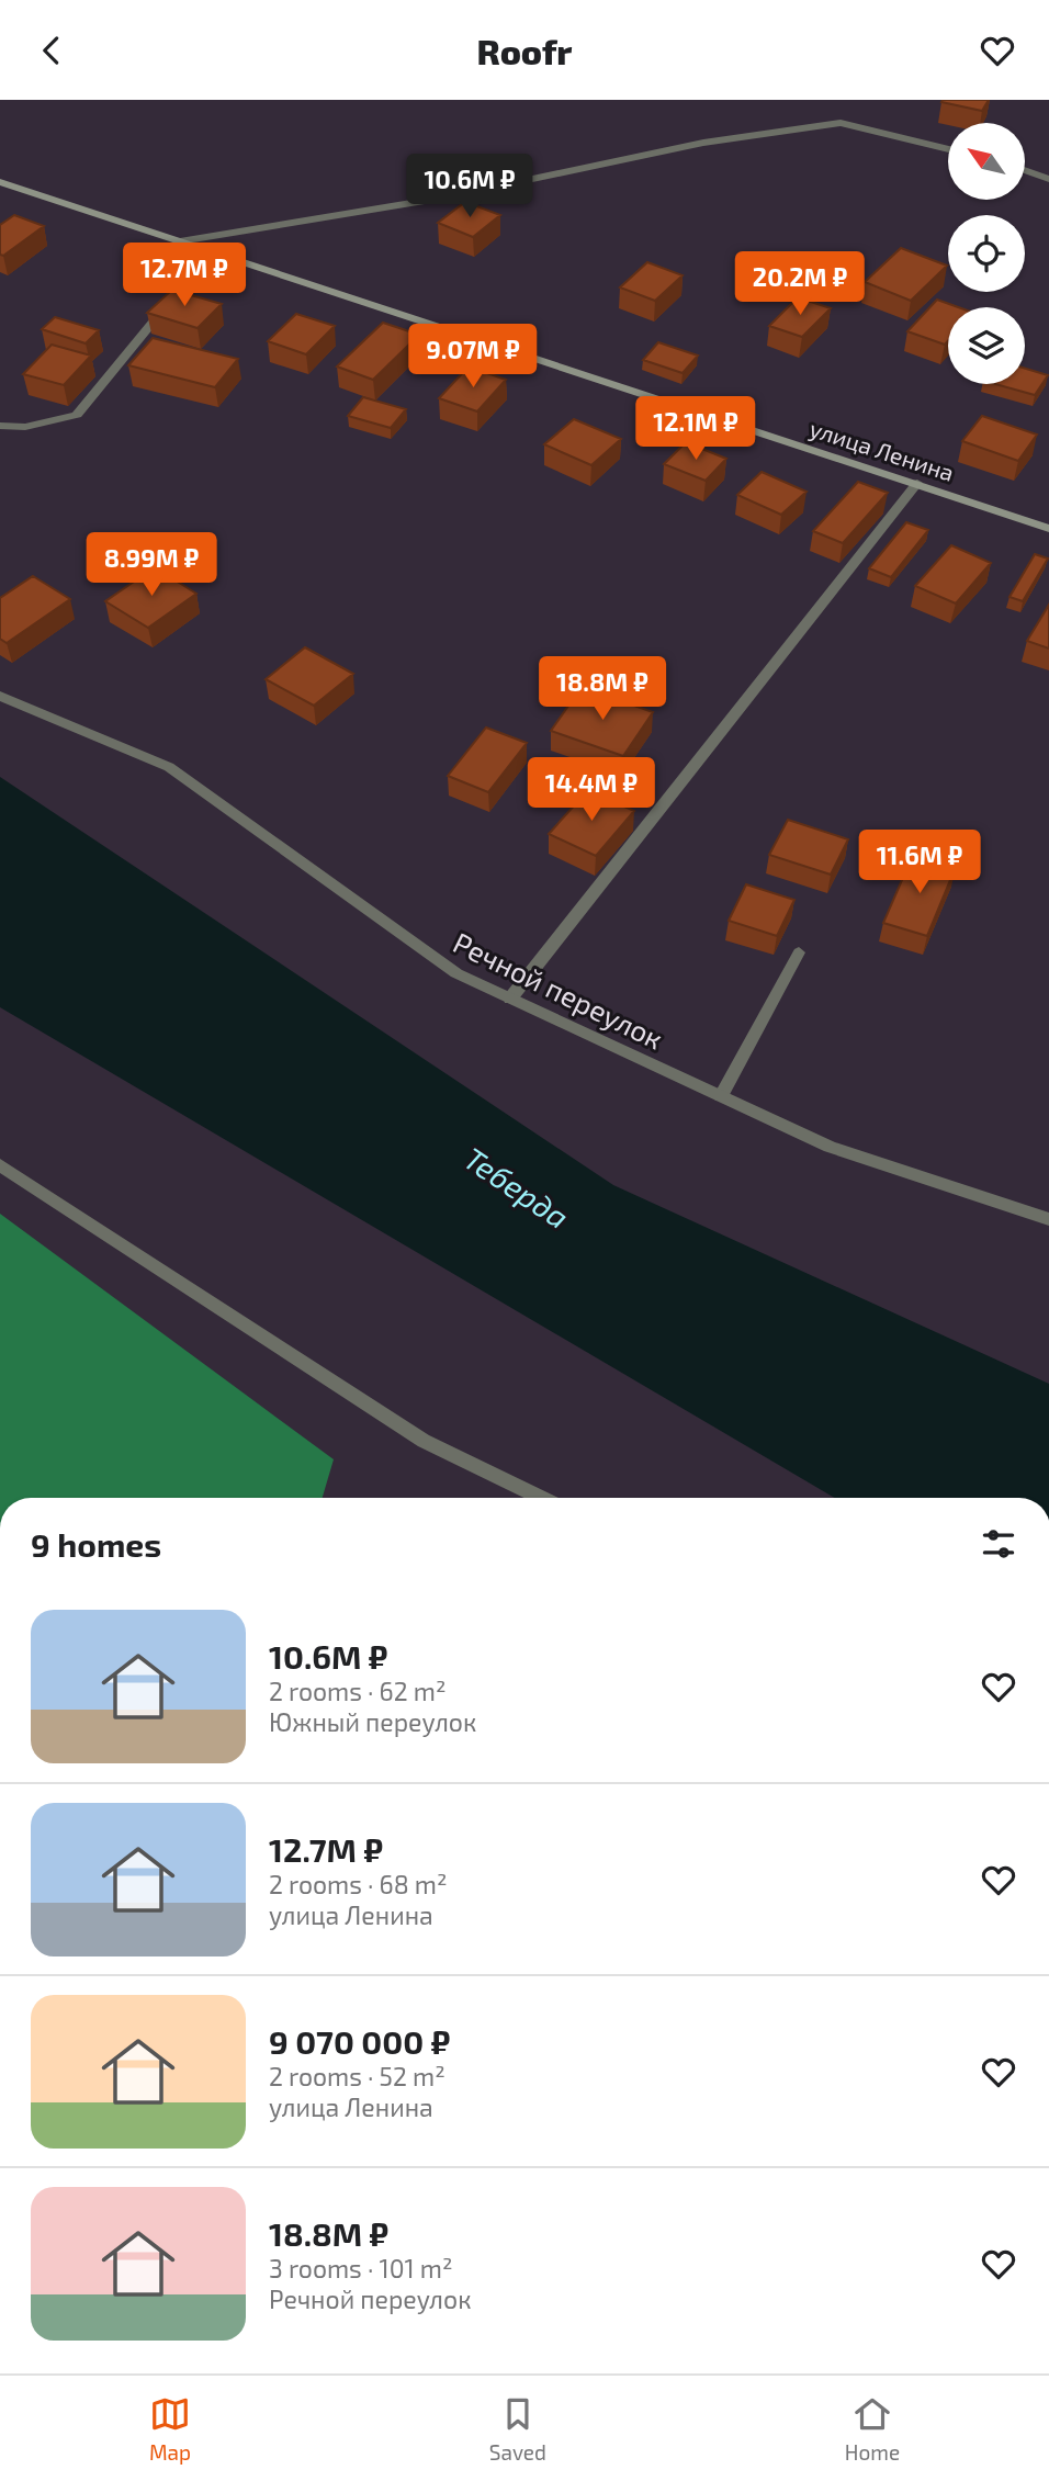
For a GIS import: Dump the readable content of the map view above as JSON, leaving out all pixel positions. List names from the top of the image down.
{
  "streets": {
    "main road": ["улица Ленина"],
    "street": ["Речной переулок"]
  },
  "water": ["Теберда"],
  "north": "top left",
  "page": {
    "header": "Roofr",
    "price": [
      "10.6M ₽",
      "12.7M ₽",
      "20.2M ₽",
      "9.07M ₽",
      "12.1M ₽",
      "8.99M ₽",
      "18.8M ₽",
      "14.4M ₽",
      "11.6M ₽"
    ],
    "heading": "9 homes",
    "list": [
      {
        "name": "10.6M ₽",
        "note": "2 rooms · 62 m² · Южный переулок"
      },
      {
        "name": "12.7M ₽",
        "note": "2 rooms · 68 m² · улица Ленина"
      },
      {
        "name": "9 070 000 ₽",
        "note": "2 rooms · 52 m² · улица Ленина"
      },
      {
        "name": "18.8M ₽",
        "note": "3 rooms · 101 m² · Речной переулок"
      }
    ],
    "tabs": ["Map", "Saved", "Home"]
  }
}
